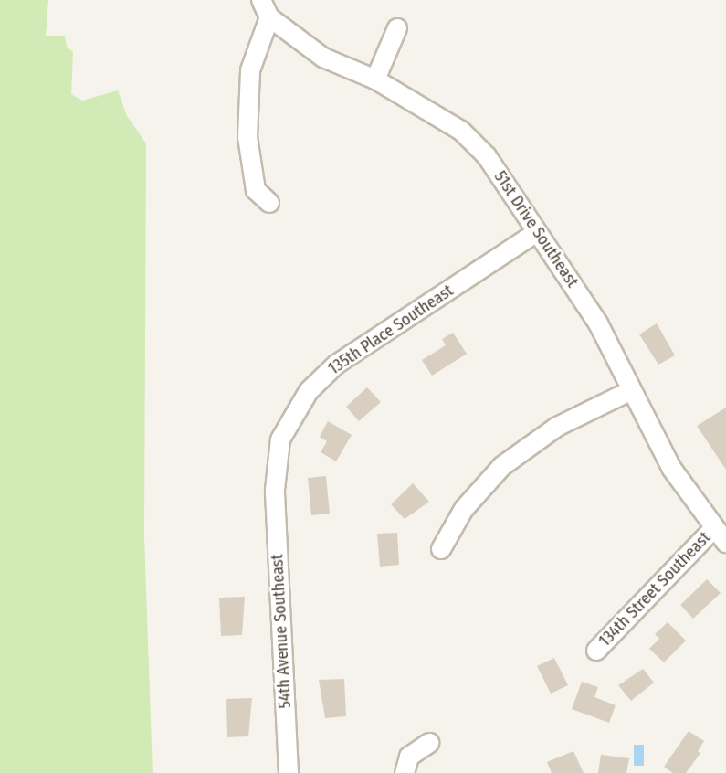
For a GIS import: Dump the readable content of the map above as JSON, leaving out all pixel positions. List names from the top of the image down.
{
  "streets": {
    "street": [
      "51st Drive Southeast",
      "135th Place Southeast",
      "134th Street Southeast",
      "54th Avenue Southeast"
    ]
  },
  "crossings": [
    ["51st Drive Southeast", "135th Place Southeast"],
    ["51st Drive Southeast", "134th Street Southeast"],
    ["135th Place Southeast", "54th Avenue Southeast"]
  ]
}
